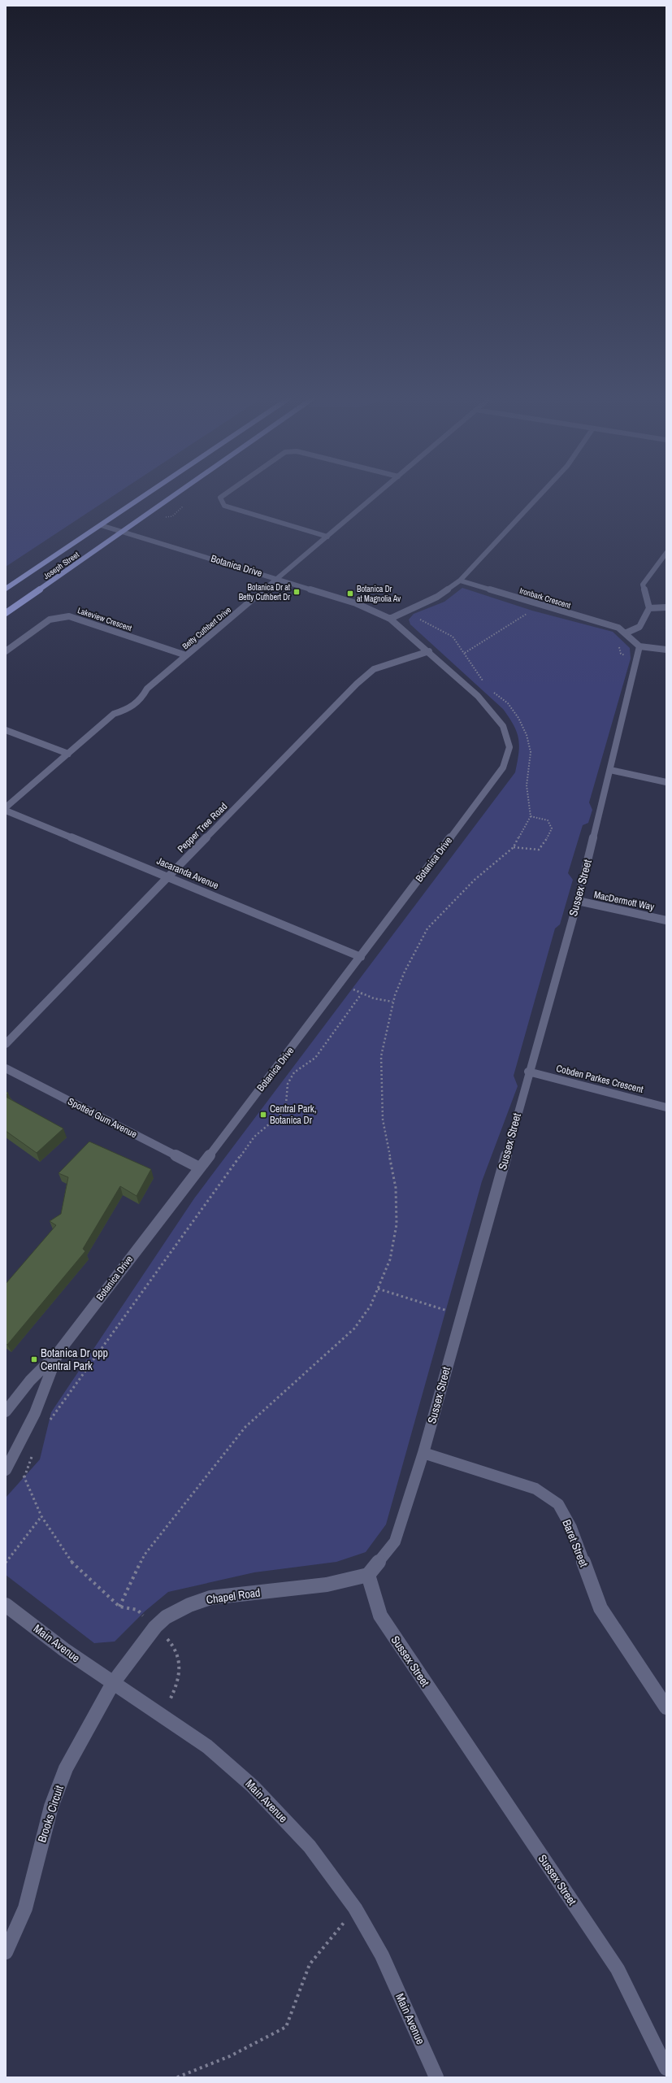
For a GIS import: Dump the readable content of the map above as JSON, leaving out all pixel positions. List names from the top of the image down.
{
  "streets": {
    "highway": ["Joseph Street"],
    "street": [
      "Botanica Drive",
      "Ironbark Crescent",
      "Lakeview Crescent",
      "Betty Cuthbert Drive",
      "Pepper Tree Road",
      "Jacaranda Avenue",
      "Sussex Street",
      "MacDermott Way",
      "Cobden Parkes Crescent",
      "Spotted Gum Avenue",
      "Baret Street",
      "Chapel Road",
      "Main Avenue",
      "Brooks Circuit"
    ]
  },
  "crossings": [
    ["Joseph Street", "Botanica Drive"],
    ["Botanica Drive", "Betty Cuthbert Drive"],
    ["Botanica Drive", "Pepper Tree Road"],
    ["Botanica Drive", "Jacaranda Avenue"],
    ["Botanica Drive", "Spotted Gum Avenue"],
    ["Ironbark Crescent", "Sussex Street"],
    ["Lakeview Crescent", "Betty Cuthbert Drive"],
    ["Pepper Tree Road", "Jacaranda Avenue"],
    ["Sussex Street", "MacDermott Way"],
    ["Sussex Street", "Cobden Parkes Crescent"],
    ["Sussex Street", "Baret Street"],
    ["Sussex Street", "Chapel Road"],
    ["Chapel Road", "Main Avenue"],
    ["Chapel Road", "Brooks Circuit"],
    ["Main Avenue", "Brooks Circuit"]
  ],
  "places": {
    "transit": [
      "Botanica Dr at Betty Cuthbert Dr",
      "Botanica Dr at Magnolia Av",
      "Central Park, Botanica Dr",
      "Botanica Dr opp Central Park"
    ]
  }
}
